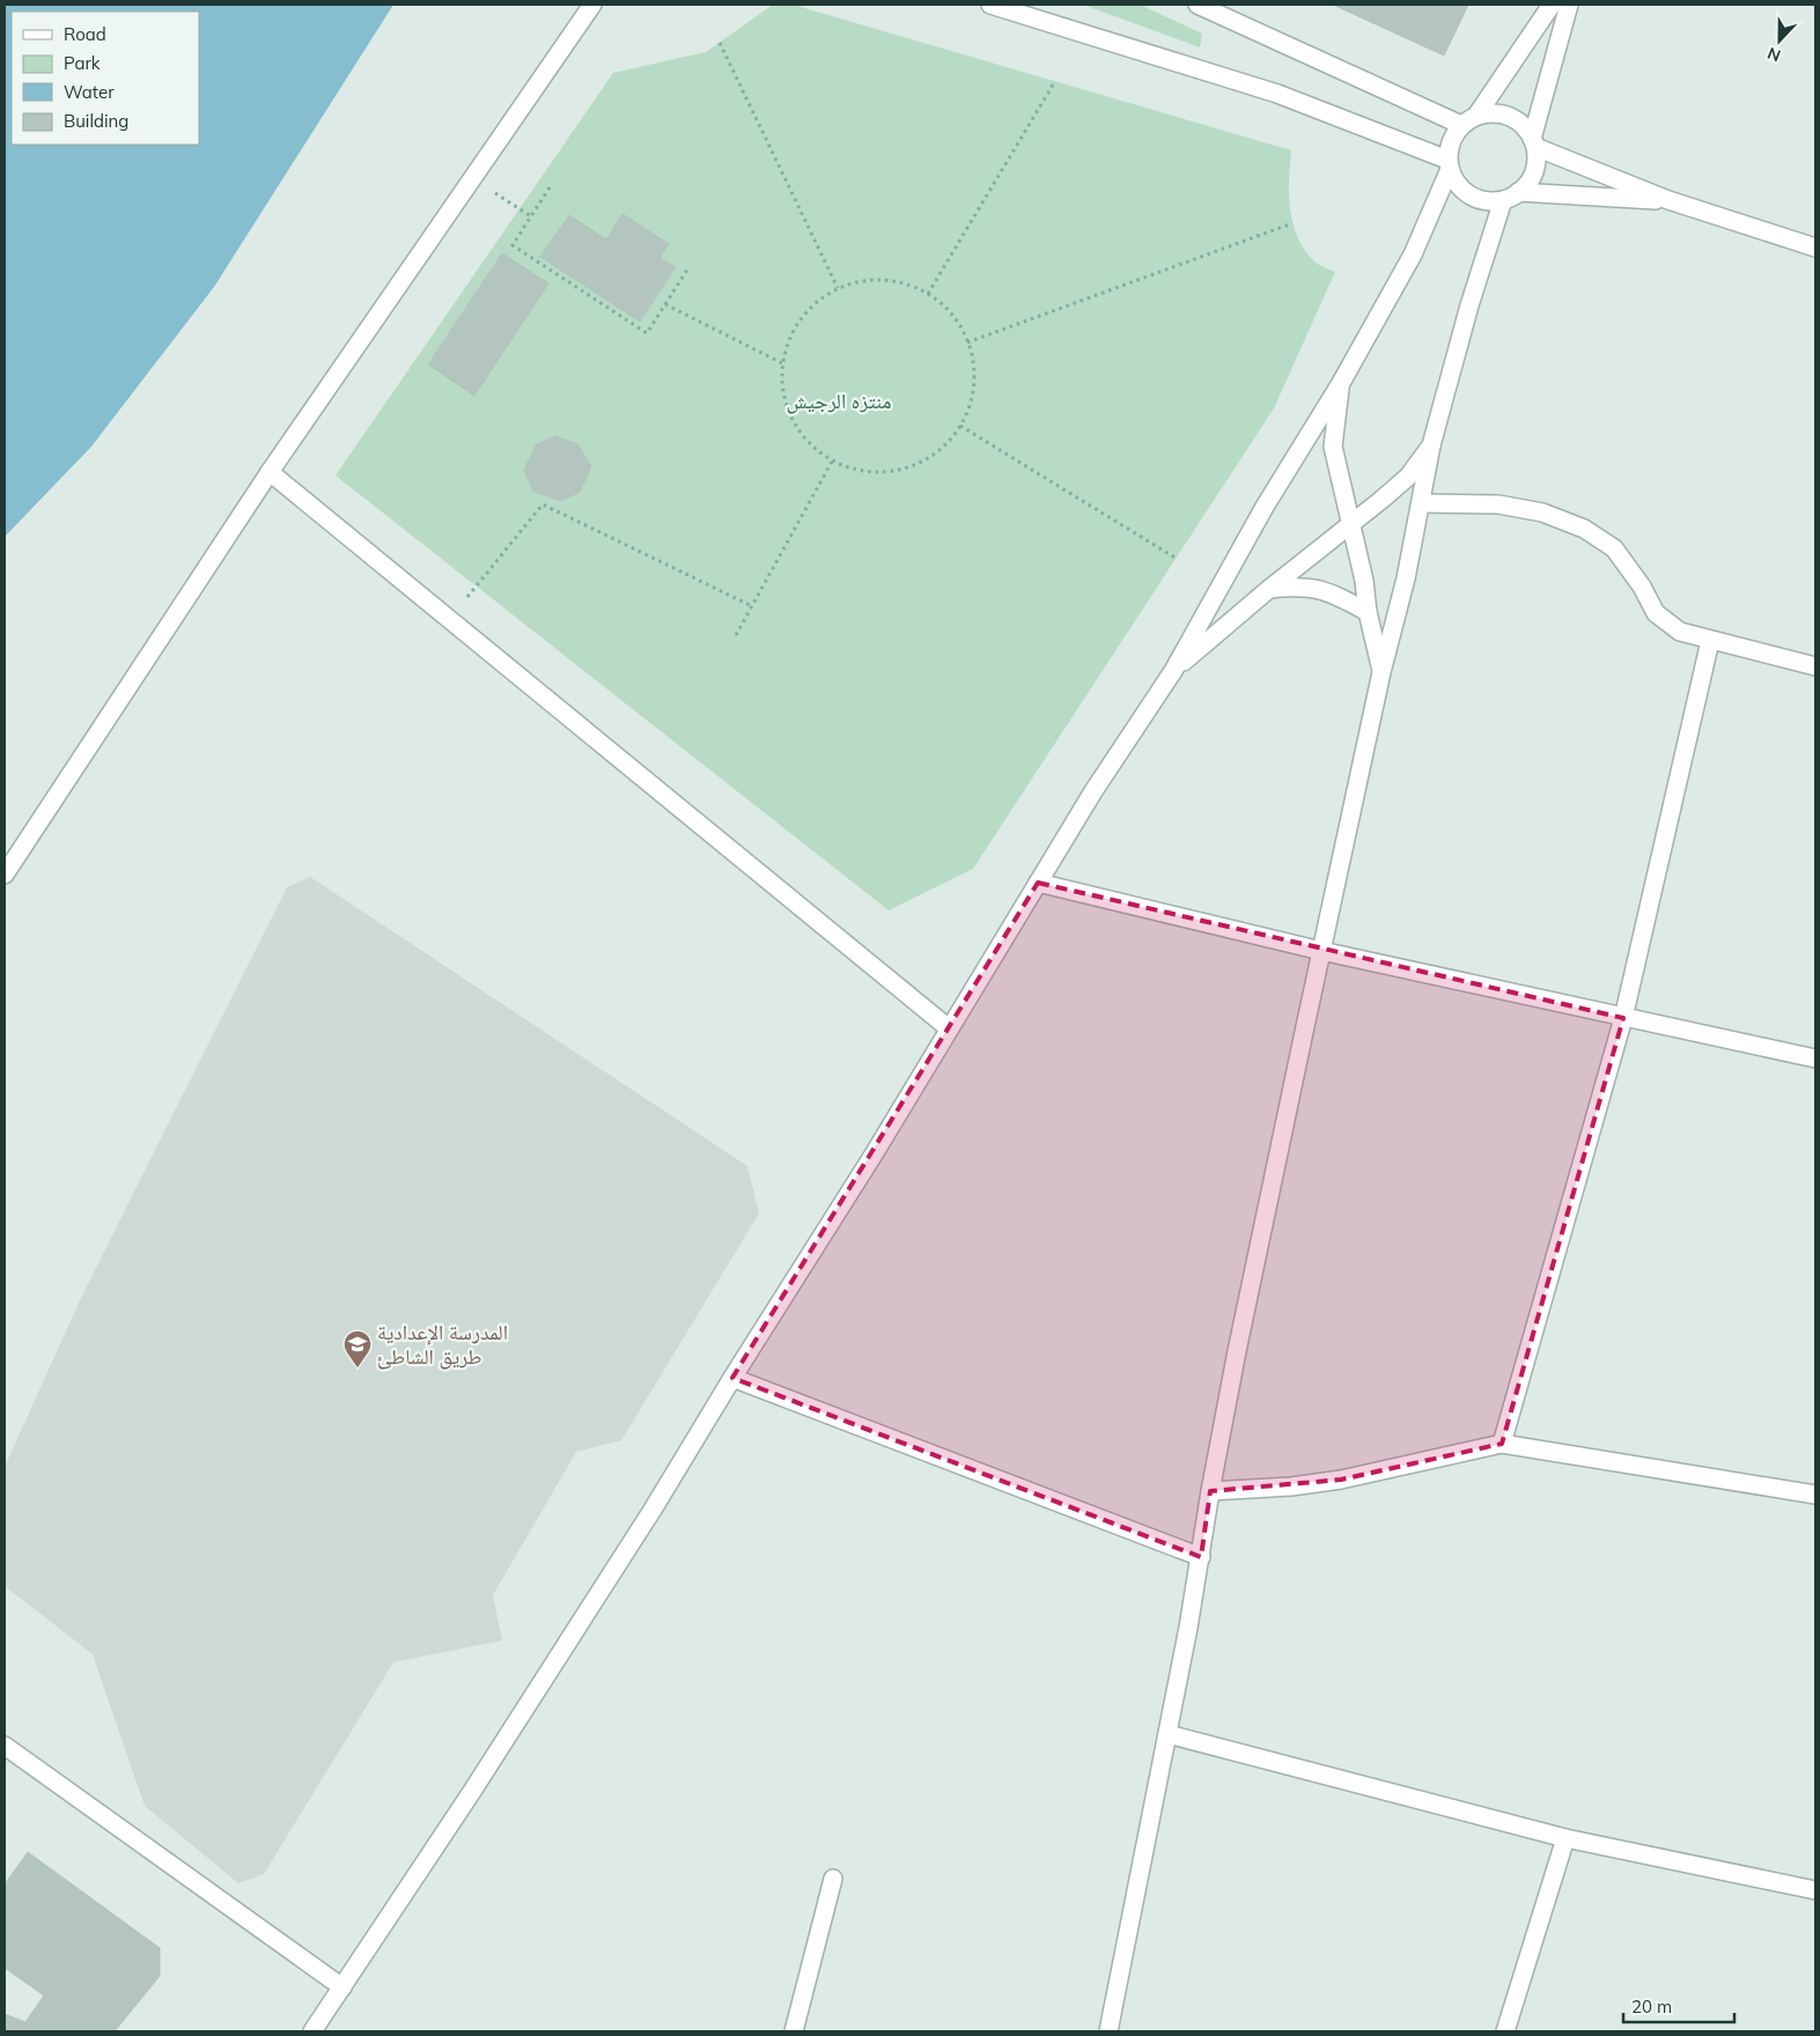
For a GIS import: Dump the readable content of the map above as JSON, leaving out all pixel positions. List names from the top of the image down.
{
  "parks": ["منتزه الرجيش"],
  "places": {
    "school or university": ["المدرسة الإعدادية طريق الشاطئ"]
  },
  "legend": [
    "Road",
    "Park",
    "Water",
    "Building"
  ],
  "scale_bar": "20 m",
  "north": "bottom"
}
